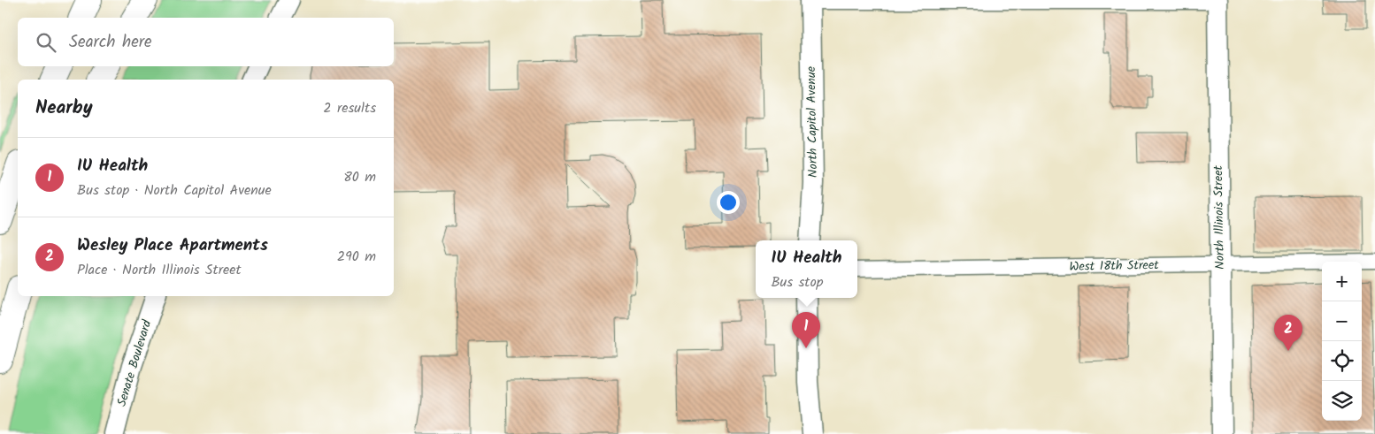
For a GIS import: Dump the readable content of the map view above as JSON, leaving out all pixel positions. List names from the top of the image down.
{
  "streets": {
    "main road": ["North Capitol Avenue", "North Illinois Street", "Senate Boulevard"],
    "street": ["West 18th Street"]
  },
  "crossings": [
    ["North Illinois Street", "West 18th Street"]
  ],
  "page": {
    "search": "Search here",
    "heading": ["Nearby", "2 results"],
    "list": [
      {
        "mark": "1",
        "name": "IU Health",
        "note": "Bus stop · North Capitol Avenue",
        "value": "80 m"
      },
      {
        "mark": "2",
        "name": "Wesley Place Apartments",
        "note": "Place · North Illinois Street",
        "value": "290 m"
      }
    ],
    "popup": ["IU Health", "Bus stop"],
    "map_buttons": ["+", "−"],
    "pins": ["1", "2"]
  }
}
